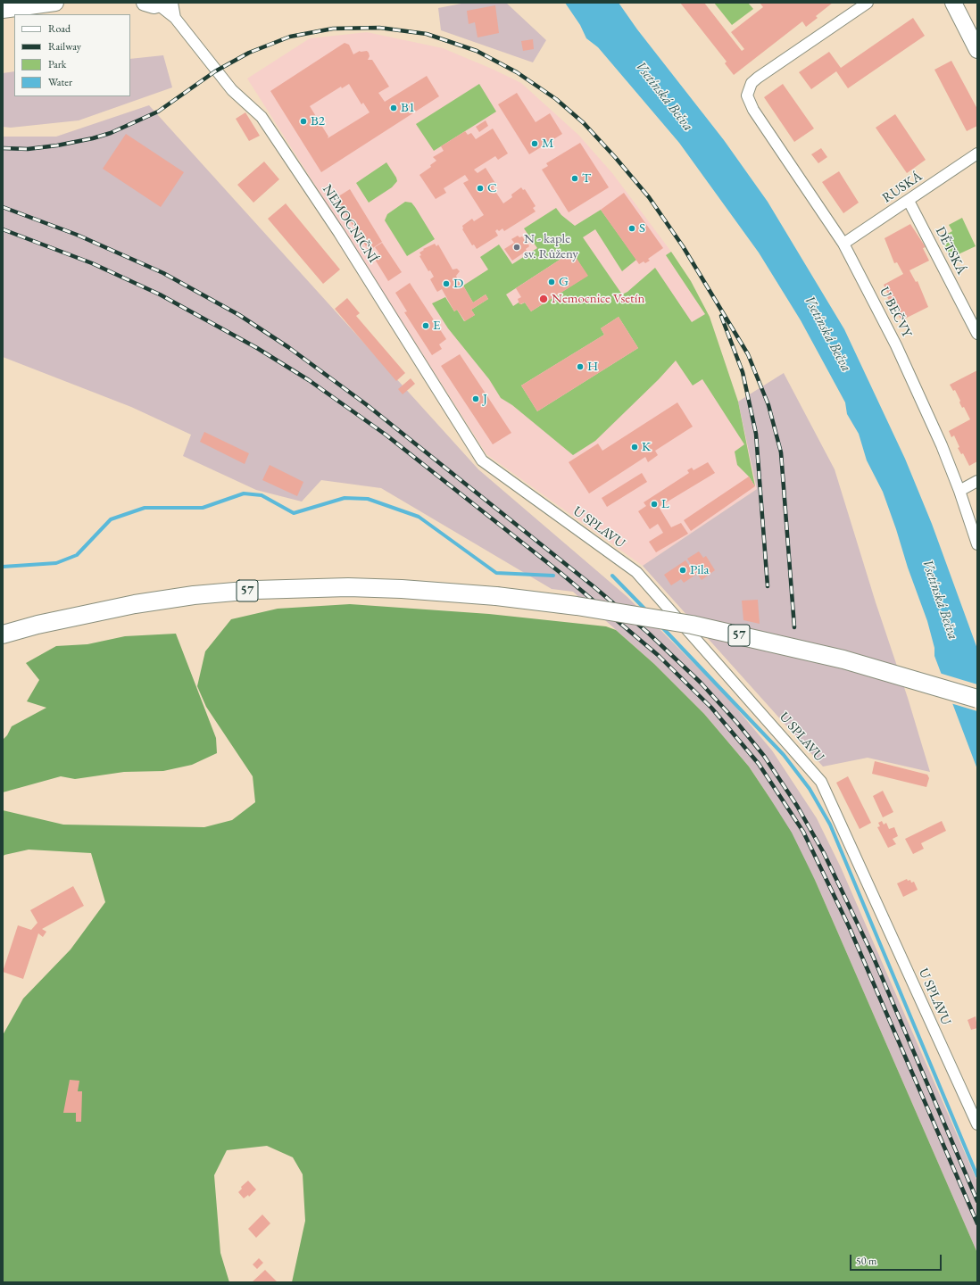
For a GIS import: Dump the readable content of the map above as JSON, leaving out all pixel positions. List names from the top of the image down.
{
  "streets": {
    "main road": ["57"],
    "street": [
      "RUSKÁ",
      "NEMOCNIČNÍ",
      "DĚTSKÁ",
      "U BEČVY",
      "U SPLAVU"
    ]
  },
  "crossings": [
    ["RUSKÁ", "DĚTSKÁ"],
    ["RUSKÁ", "U BEČVY"],
    ["NEMOCNIČNÍ", "U SPLAVU"]
  ],
  "water": ["Vsetínská Bečva"],
  "places": [
    "B1",
    "B2",
    "M",
    "T",
    "C",
    "S",
    "N - kaple sv. Růženy",
    "G",
    "D",
    "Nemocnice Vsetín",
    "E",
    "H",
    "J",
    "K",
    "L",
    "Pila"
  ],
  "legend": [
    "Road",
    "Railway",
    "Park",
    "Water"
  ],
  "scale_bar": "50 m"
}
